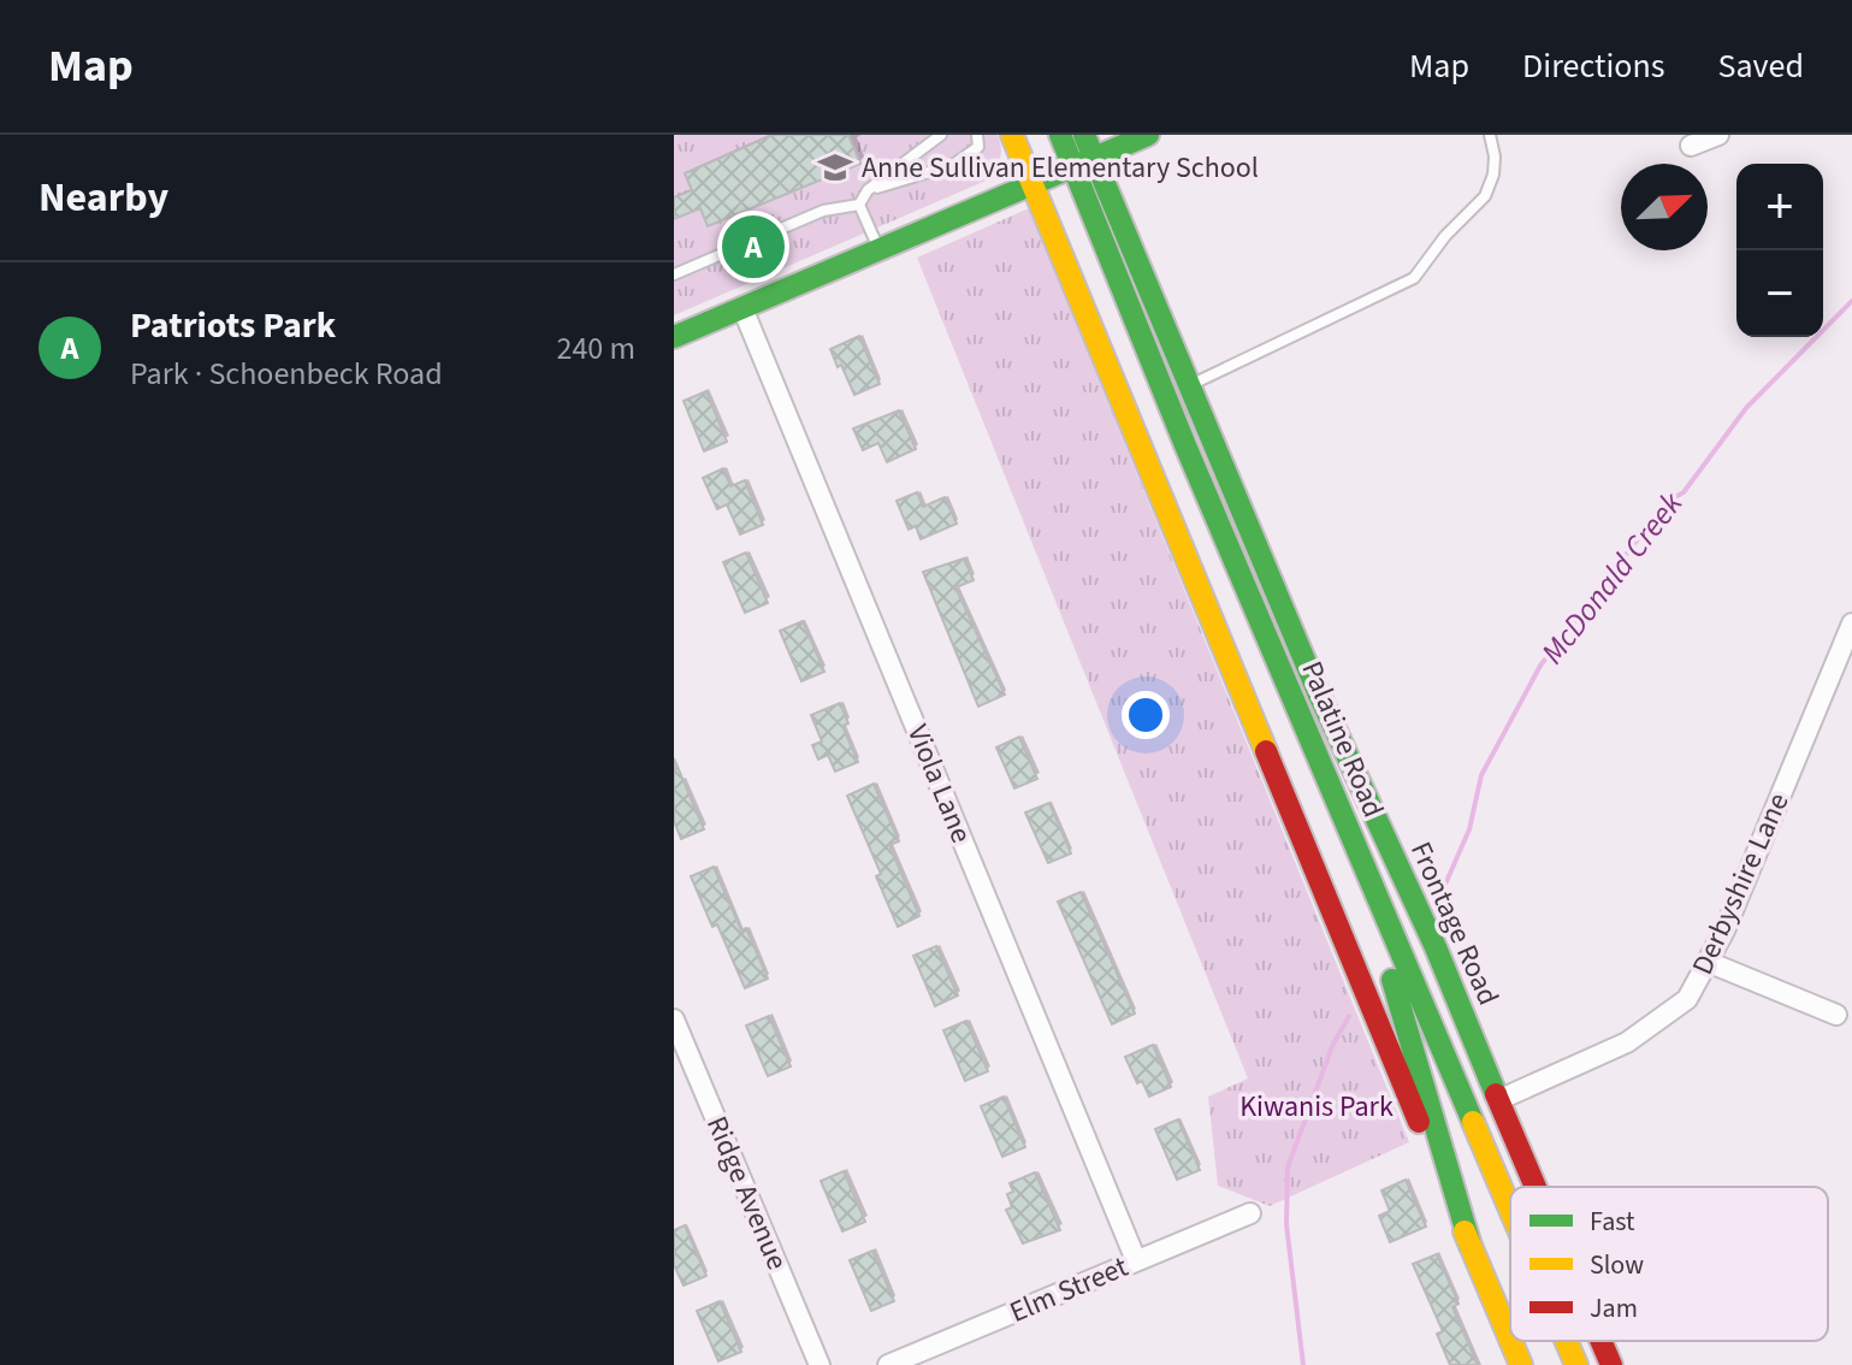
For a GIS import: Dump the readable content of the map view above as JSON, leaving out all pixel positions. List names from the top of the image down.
{
  "streets": {
    "main road": ["Palatine Road", "Frontage Road"],
    "street": [
      "Viola Lane",
      "Derbyshire Lane",
      "Ridge Avenue",
      "Elm Street"
    ]
  },
  "crossings": [
    ["Palatine Road", "Frontage Road"],
    ["Viola Lane", "Elm Street"],
    ["Derbyshire Lane", "Frontage Road"]
  ],
  "water": ["McDonald Creek"],
  "parks": ["Kiwanis Park"],
  "places": {
    "school or university": ["Anne Sullivan Elementary School"]
  },
  "legend": ["Fast", "Slow", "Jam"],
  "north": "top right",
  "page": {
    "header": "Map",
    "nav": ["Map", "Directions", "Saved"],
    "heading": "Nearby",
    "map_buttons": ["+", "−"],
    "pins": "A",
    "list": [
      {
        "mark": "A",
        "name": "Patriots Park",
        "note": "Park · Schoenbeck Road",
        "value": "240 m"
      }
    ]
  }
}
